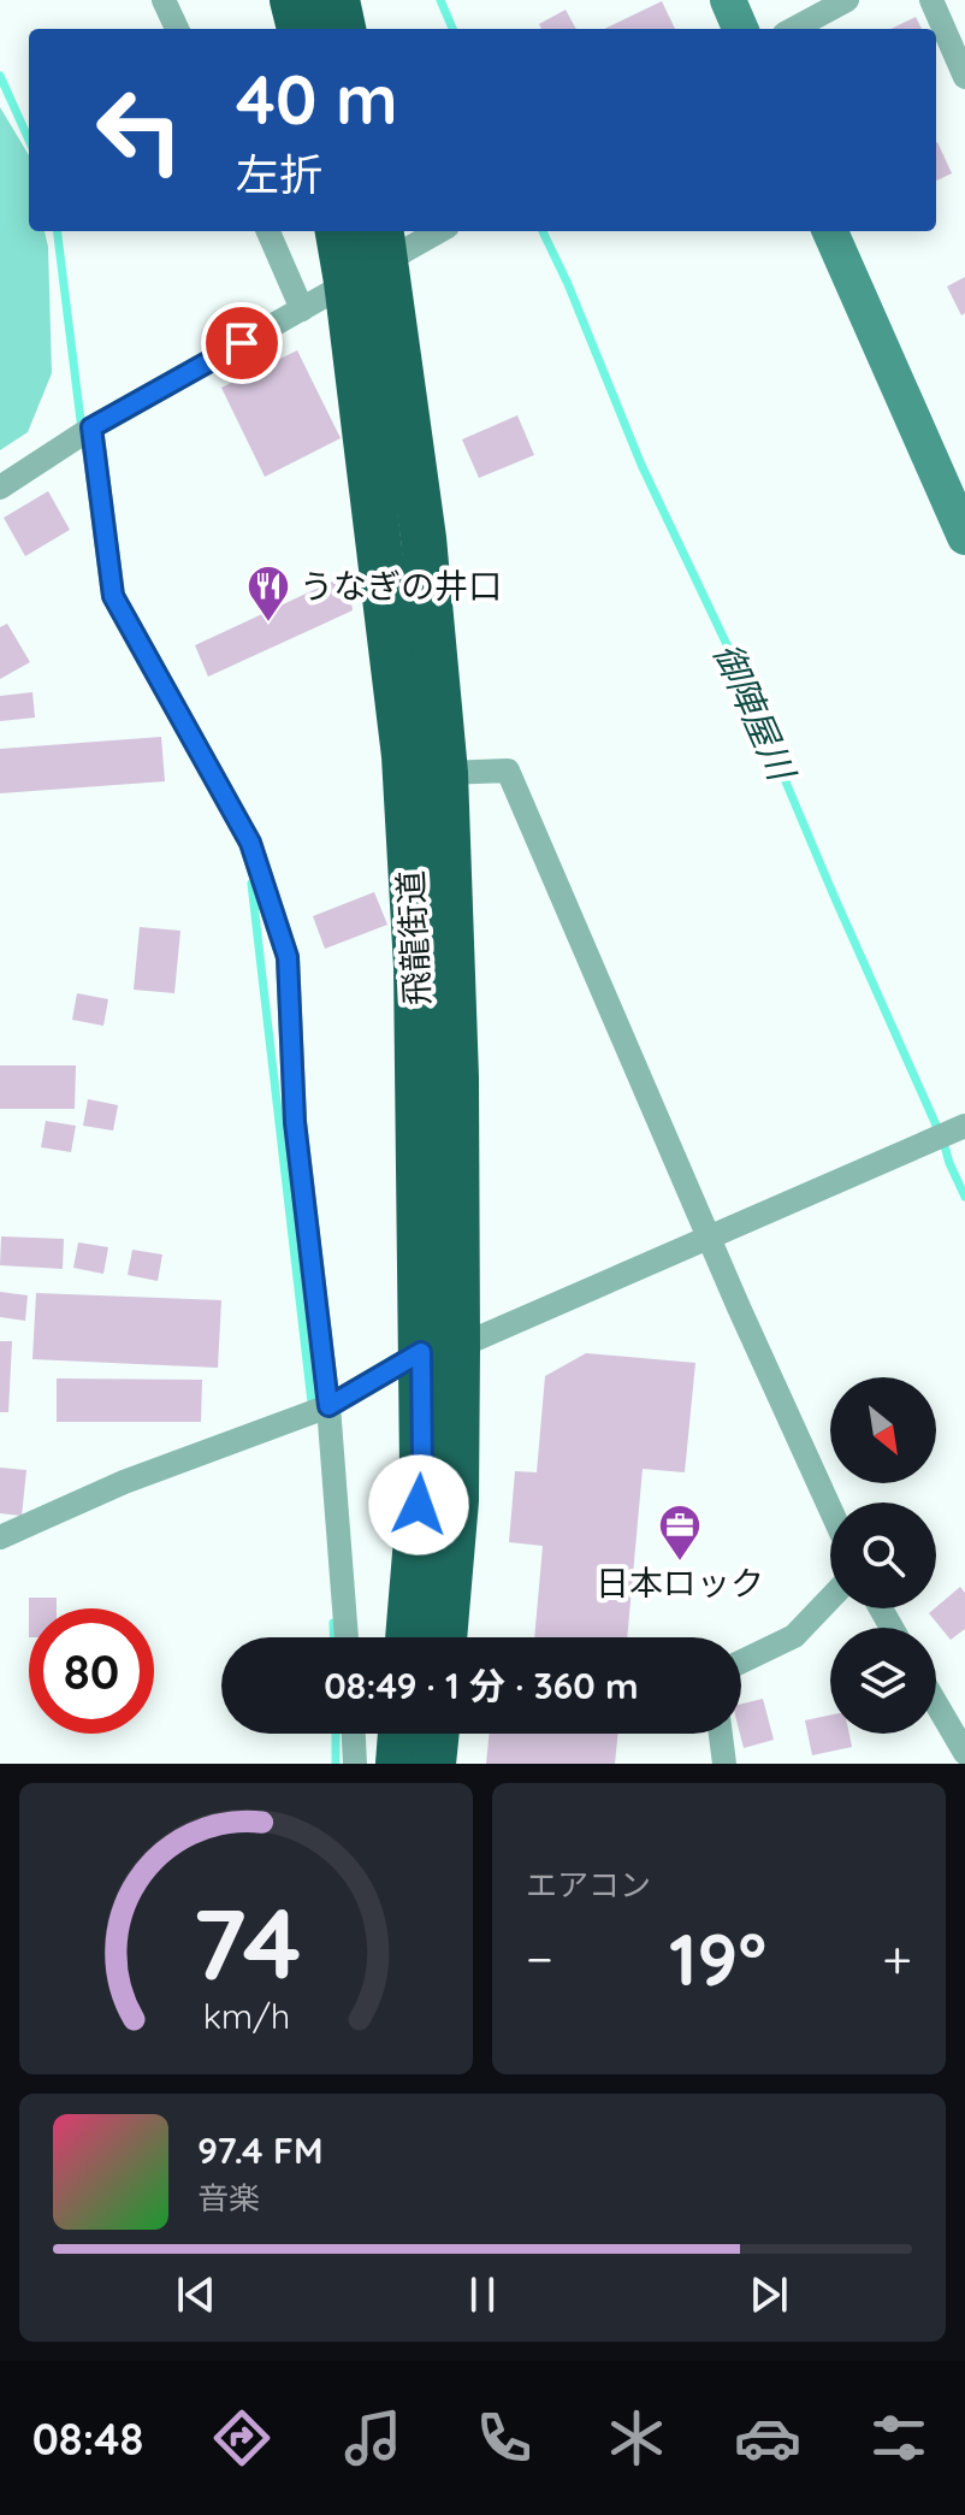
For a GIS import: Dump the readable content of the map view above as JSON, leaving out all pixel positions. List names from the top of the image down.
{
  "streets": {
    "highway": ["飛龍街道"]
  },
  "water": ["御陣屋川"],
  "places": {
    "restaurant": ["うなぎの井口"],
    "office": ["日本ロック"]
  },
  "north": "bottom right",
  "page": {
    "turn": ["40 m", "左折"],
    "limit": "80",
    "trip": "08:49 · 1 分 · 360 m",
    "tile": "エアコン",
    "heat": ["−", "19°", "+"],
    "song": ["97.4 FM", "音楽"],
    "tabs": "08:48",
    "gauge": ["74", "km/h"]
  }
}
